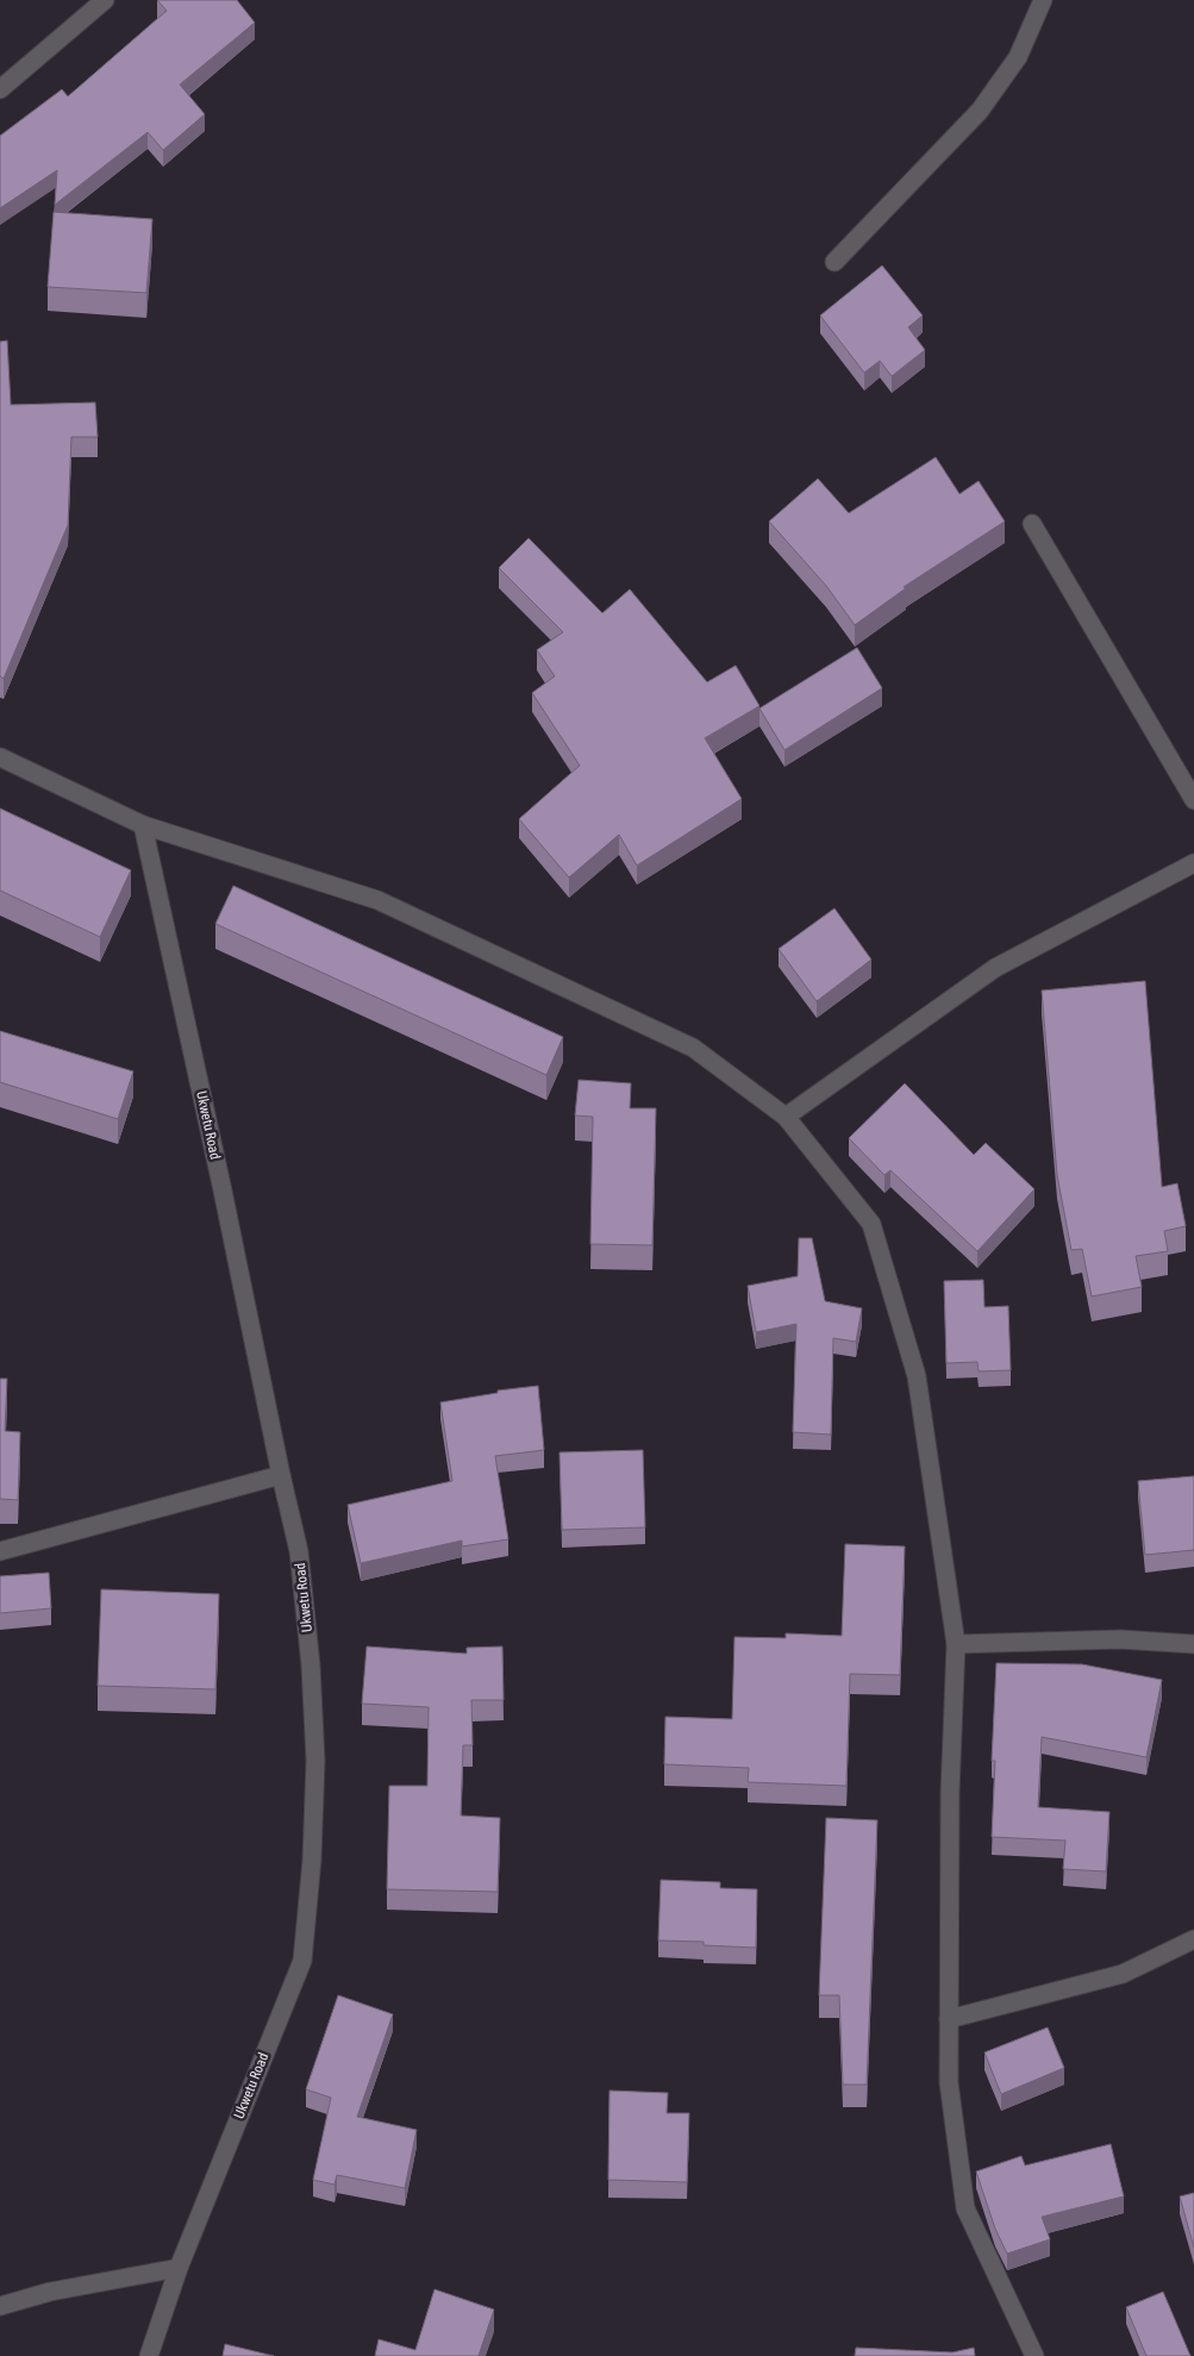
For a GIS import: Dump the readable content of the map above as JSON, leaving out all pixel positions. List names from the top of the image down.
{
  "streets": {
    "street": ["Ukwetu Road"]
  }
}
